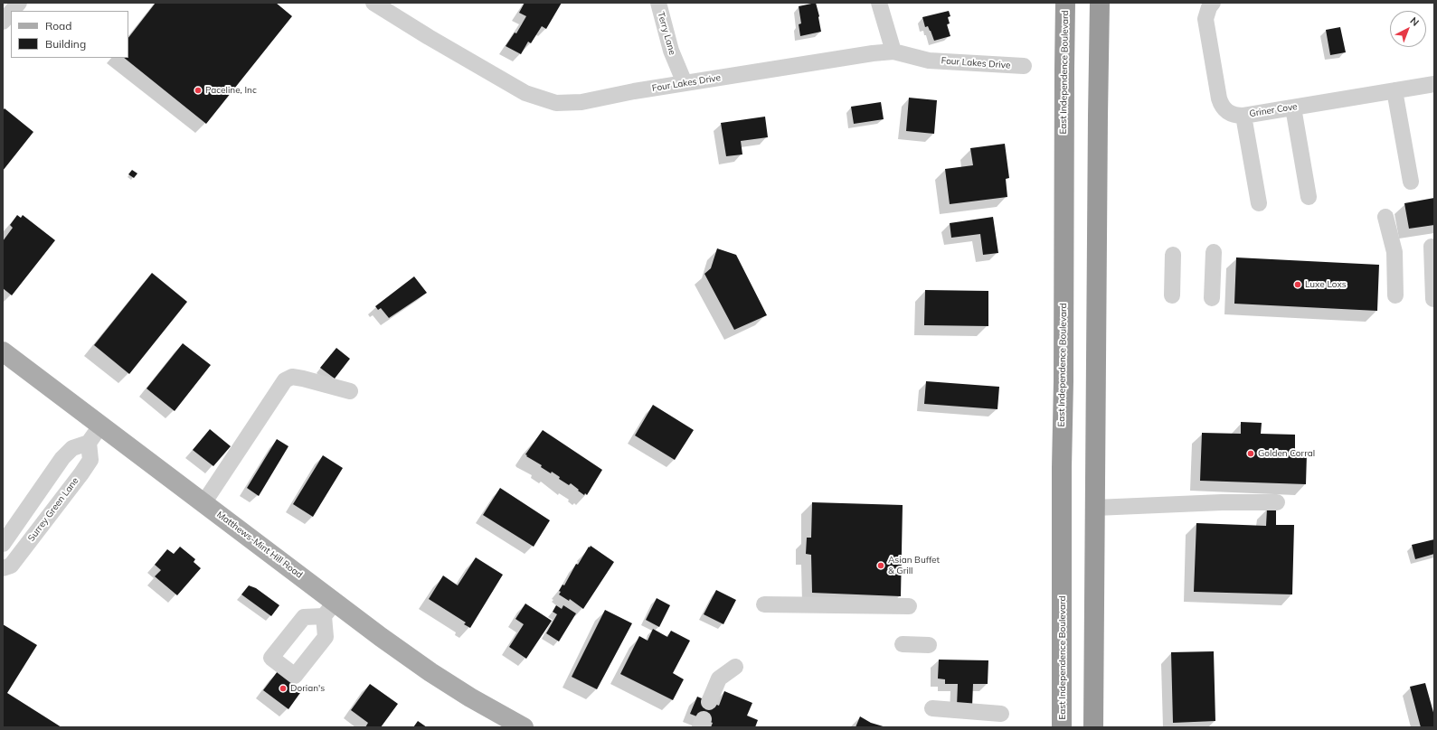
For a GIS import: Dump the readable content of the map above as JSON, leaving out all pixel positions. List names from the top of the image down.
{
  "streets": {
    "highway": ["East Independence Boulevard"],
    "main road": ["Matthews-Mint Hill Road"],
    "street": [
      "Terry Lane",
      "Four Lakes Drive",
      "Griner Cove",
      "Surrey Green Lane"
    ]
  },
  "crossings": [
    ["Terry Lane", "Four Lakes Drive"]
  ],
  "places": [
    "Paceline, Inc",
    "Luxe Loxs",
    "Golden Corral",
    "Asian Buffet & Grill",
    "Dorian's"
  ],
  "legend": ["Road", "Building"],
  "north": "top right"
}
